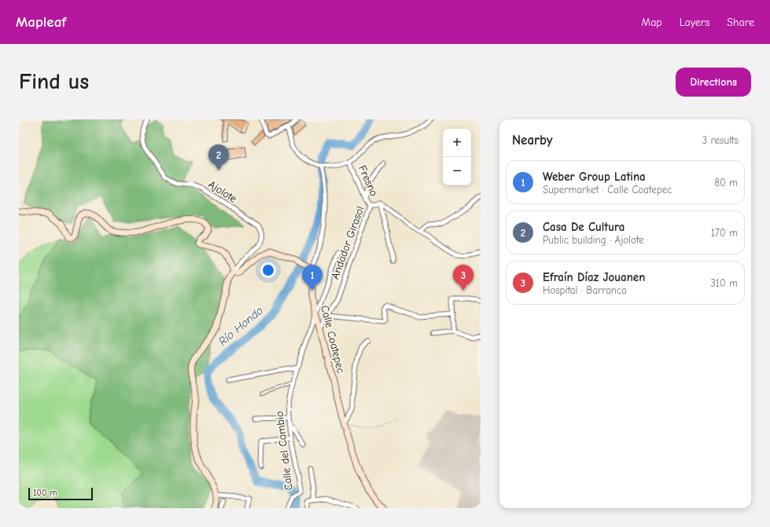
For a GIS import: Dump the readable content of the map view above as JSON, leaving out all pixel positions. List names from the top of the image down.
{
  "streets": {
    "main road": ["Calle Coatepec"],
    "street": [
      "Fresno",
      "Ajolote",
      "Andador Girasol",
      "Calle del Cambio"
    ]
  },
  "crossings": [
    ["Fresno", "Andador Girasol"],
    ["Andador Girasol", "Calle Coatepec"],
    ["Calle Coatepec", "Calle del Cambio"]
  ],
  "water": ["Río Hondo"],
  "scale_bar": "100 m",
  "page": {
    "header": "Mapleaf",
    "nav": ["Map", "Layers", "Share"],
    "buttons": "Directions",
    "title": "Find us",
    "heading": ["Nearby", "3 results"],
    "map_buttons": ["+", "−"],
    "pins": ["2", "1", "3"],
    "list": [
      {
        "mark": "1",
        "name": "Weber Group Latina",
        "note": "Supermarket · Calle Coatepec",
        "value": "80 m"
      },
      {
        "mark": "2",
        "name": "Casa De Cultura",
        "note": "Public building · Ajolote",
        "value": "170 m"
      },
      {
        "mark": "3",
        "name": "Efraín Díaz Jouanen",
        "note": "Hospital · Barranca",
        "value": "310 m"
      }
    ],
    "scale": "100 m"
  }
}
